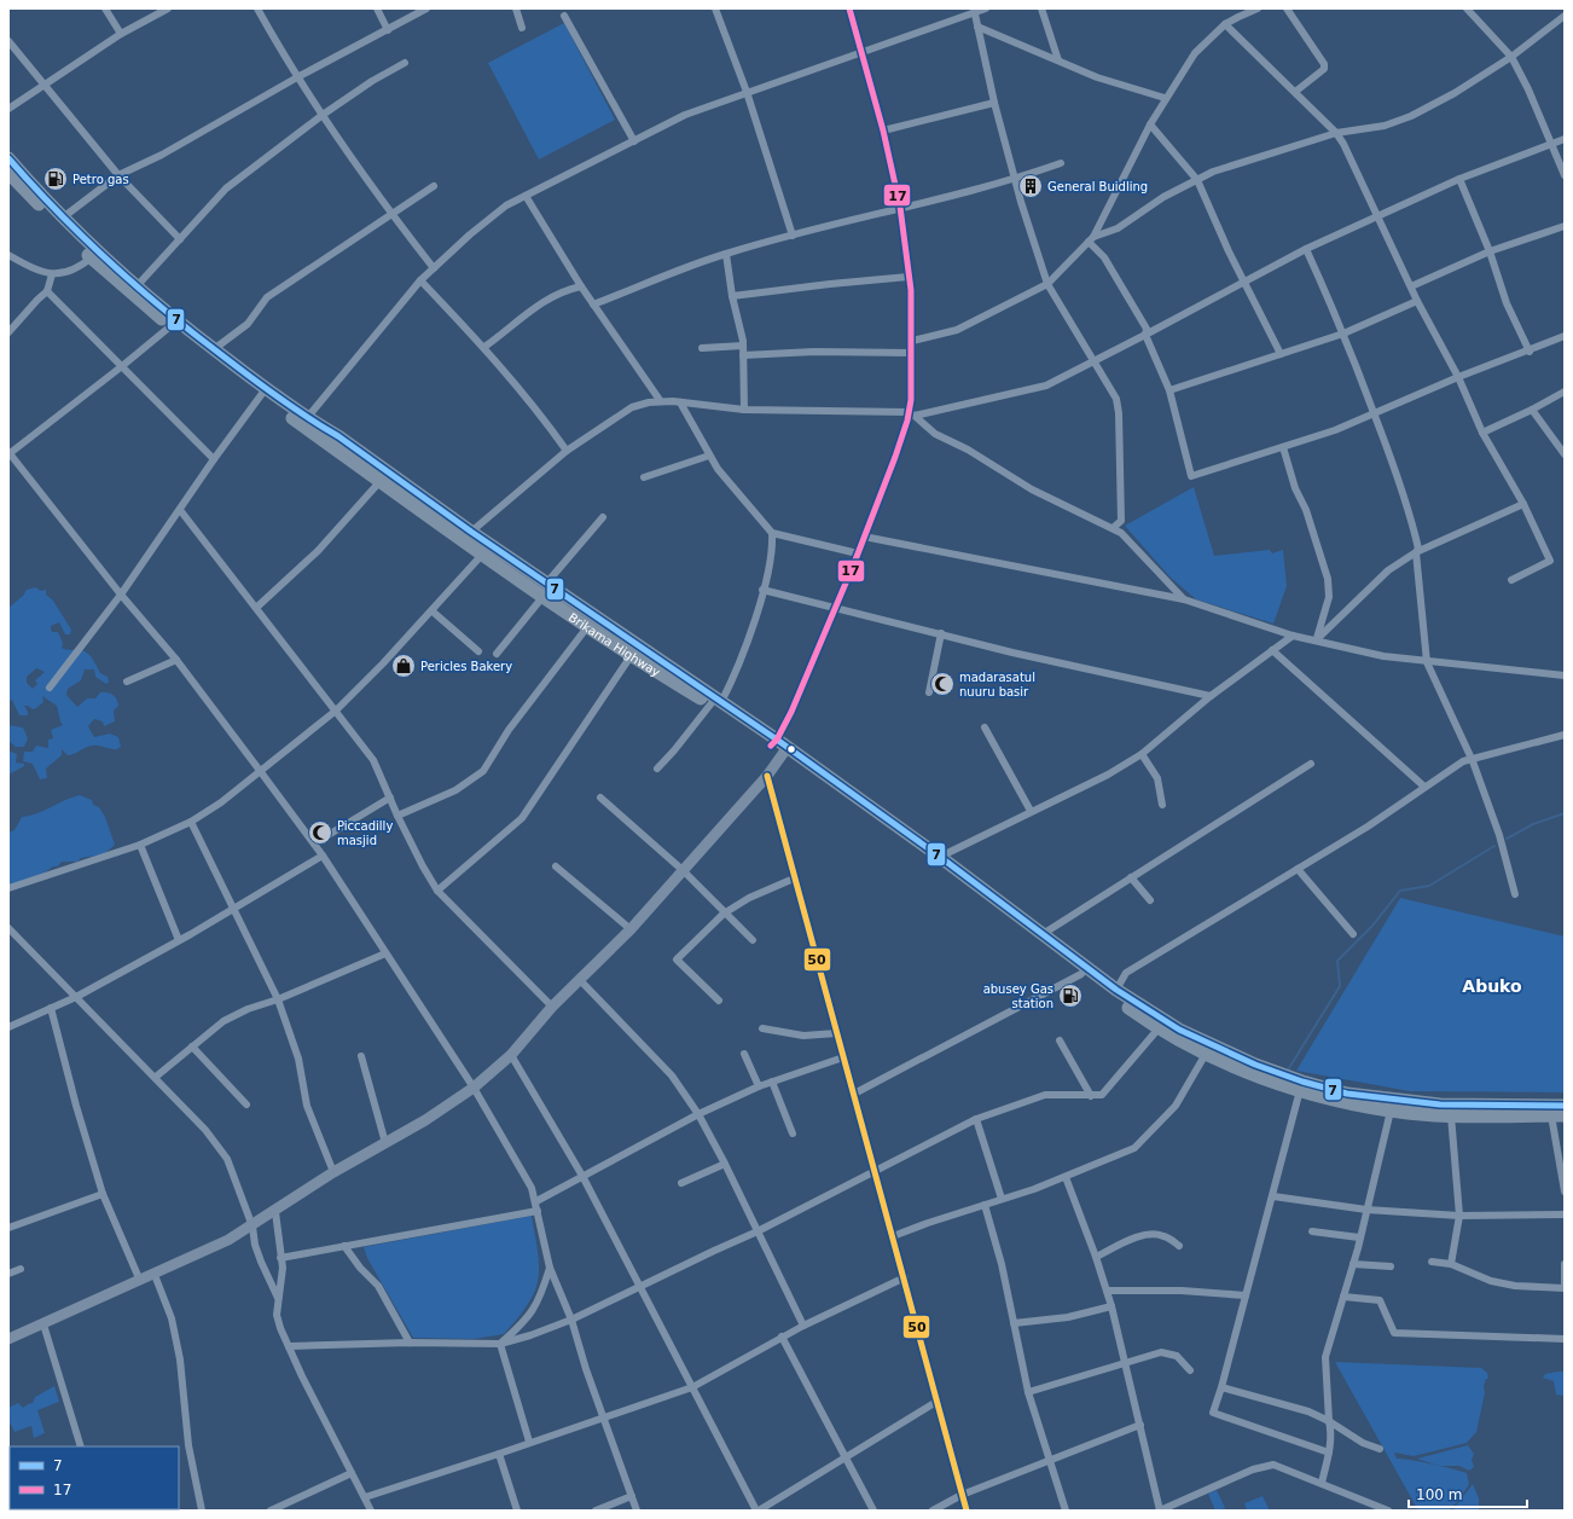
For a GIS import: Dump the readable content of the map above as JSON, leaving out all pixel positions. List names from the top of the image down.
{
  "streets": {
    "highway": ["Brikama Highway"]
  },
  "districts": ["Abuko"],
  "places": {
    "fuel station": ["Petro gas", "abusey Gas station"],
    "building": ["General Buidling"],
    "shop": ["Pericles Bakery"],
    "mosque": ["madarasatul nuuru basir", "Piccadilly masjid"]
  },
  "lines": ["transit line 17", "transit line 7", "transit line 50"],
  "legend": ["7", "17"],
  "scale_bar": "100 m"
}
